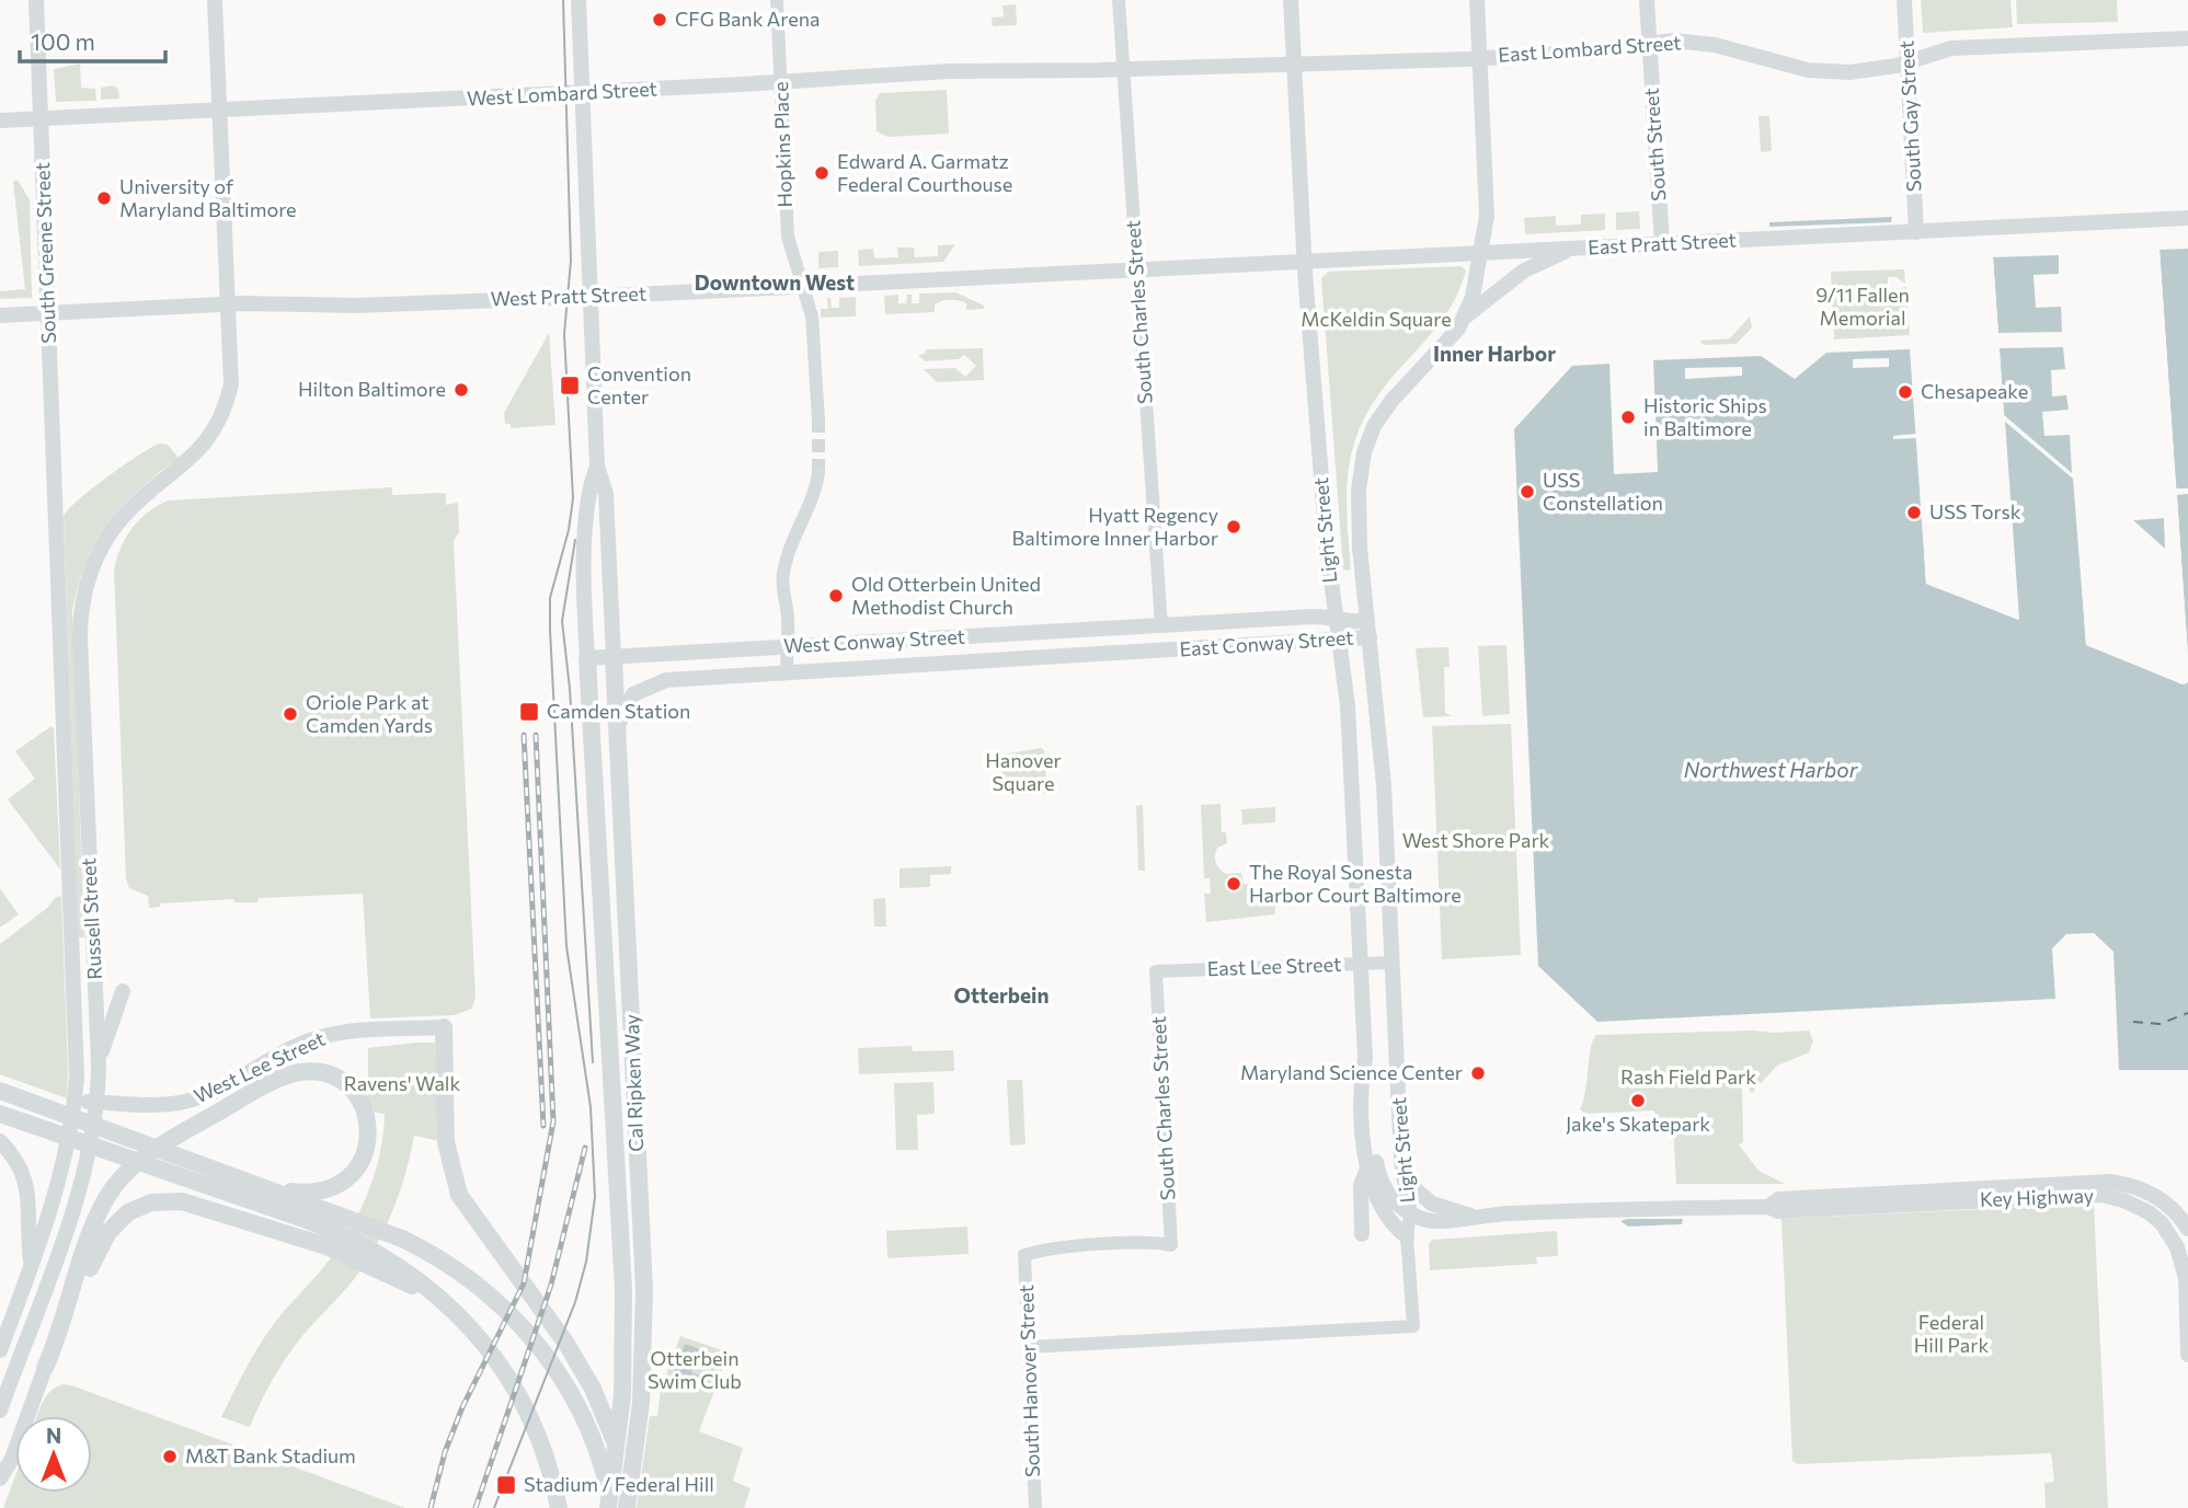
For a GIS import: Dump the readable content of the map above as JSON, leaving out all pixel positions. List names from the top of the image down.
{
  "streets": {
    "highway": ["Cal Ripken Way"],
    "main road": [
      "East Lombard Street",
      "West Lombard Street",
      "South Gay Street",
      "Hopkins Place",
      "South Street",
      "East Pratt Street",
      "South Greene Street",
      "West Pratt Street",
      "South Charles Street",
      "Light Street",
      "West Conway Street",
      "East Conway Street",
      "Russell Street",
      "East Lee Street",
      "West Lee Street",
      "Key Highway",
      "South Hanover Street"
    ]
  },
  "crossings": [
    ["East Lombard Street", "West Lombard Street"],
    ["East Lombard Street", "South Gay Street"],
    ["East Lombard Street", "South Street"],
    ["East Lombard Street", "South Charles Street"],
    ["East Lombard Street", "Light Street"],
    ["West Lombard Street", "Hopkins Place"],
    ["West Lombard Street", "South Greene Street"],
    ["West Lombard Street", "South Charles Street"],
    ["West Lombard Street", "Russell Street"],
    ["South Gay Street", "East Pratt Street"],
    ["Hopkins Place", "West Pratt Street"],
    ["South Street", "East Pratt Street"],
    ["East Pratt Street", "West Pratt Street"],
    ["East Pratt Street", "South Charles Street"],
    ["East Pratt Street", "Light Street"],
    ["South Greene Street", "West Pratt Street"],
    ["South Greene Street", "Russell Street"],
    ["West Pratt Street", "South Charles Street"],
    ["West Pratt Street", "Russell Street"],
    ["South Charles Street", "West Conway Street"],
    ["South Charles Street", "East Conway Street"],
    ["South Charles Street", "East Lee Street"],
    ["South Charles Street", "South Hanover Street"],
    ["Light Street", "East Conway Street"],
    ["Light Street", "East Lee Street"],
    ["Light Street", "Key Highway"],
    ["Light Street", "South Hanover Street"],
    ["West Conway Street", "East Conway Street"],
    ["West Conway Street", "Cal Ripken Way"],
    ["Russell Street", "West Lee Street"]
  ],
  "districts": ["Downtown West", "Inner Harbor", "Otterbein"],
  "water": ["Northwest Harbor"],
  "parks": [
    "9/11 Fallen Memorial",
    "McKeldin Square",
    "Hanover Square",
    "West Shore Park",
    "Rash Field Park",
    "Ravens' Walk",
    "Federal Hill Park",
    "Otterbein Swim Club"
  ],
  "places": {
    "other": [
      "CFG Bank Arena",
      "Edward A. Garmatz Federal Courthouse",
      "University of Maryland Baltimore",
      "Hilton Baltimore",
      "Chesapeake",
      "Historic Ships in Baltimore",
      "USS Constellation",
      "USS Torsk",
      "Hyatt Regency Baltimore Inner Harbor",
      "Old Otterbein United Methodist Church",
      "Oriole Park at Camden Yards",
      "The Royal Sonesta Harbor Court Baltimore",
      "Maryland Science Center",
      "Jake's Skatepark",
      "M&T Bank Stadium"
    ],
    "transit": ["Convention Center", "Camden Station", "Stadium / Federal Hill"]
  },
  "scale_bar": "100 m",
  "north": "top"
}
